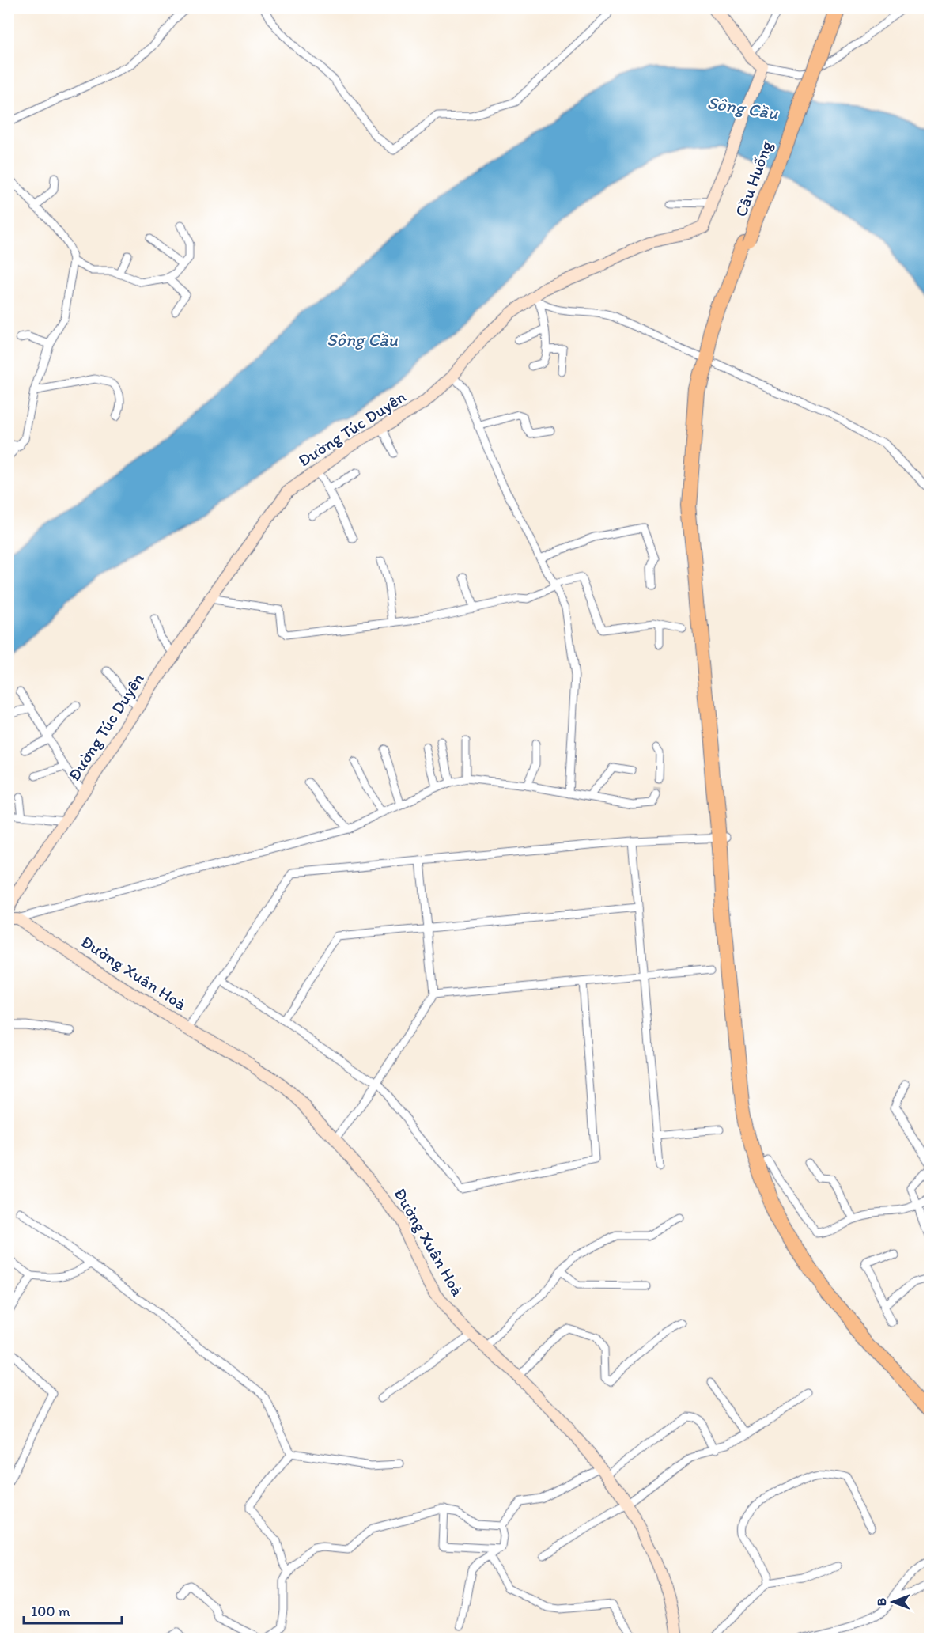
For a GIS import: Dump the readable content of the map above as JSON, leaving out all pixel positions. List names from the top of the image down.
{
  "streets": {
    "highway": ["Cầu Huống"],
    "street": ["Đường Túc Duyên", "Đường Xuân Hoà"]
  },
  "water": ["Sông Cầu"],
  "scale_bar": "100 m",
  "north": "left"
}
